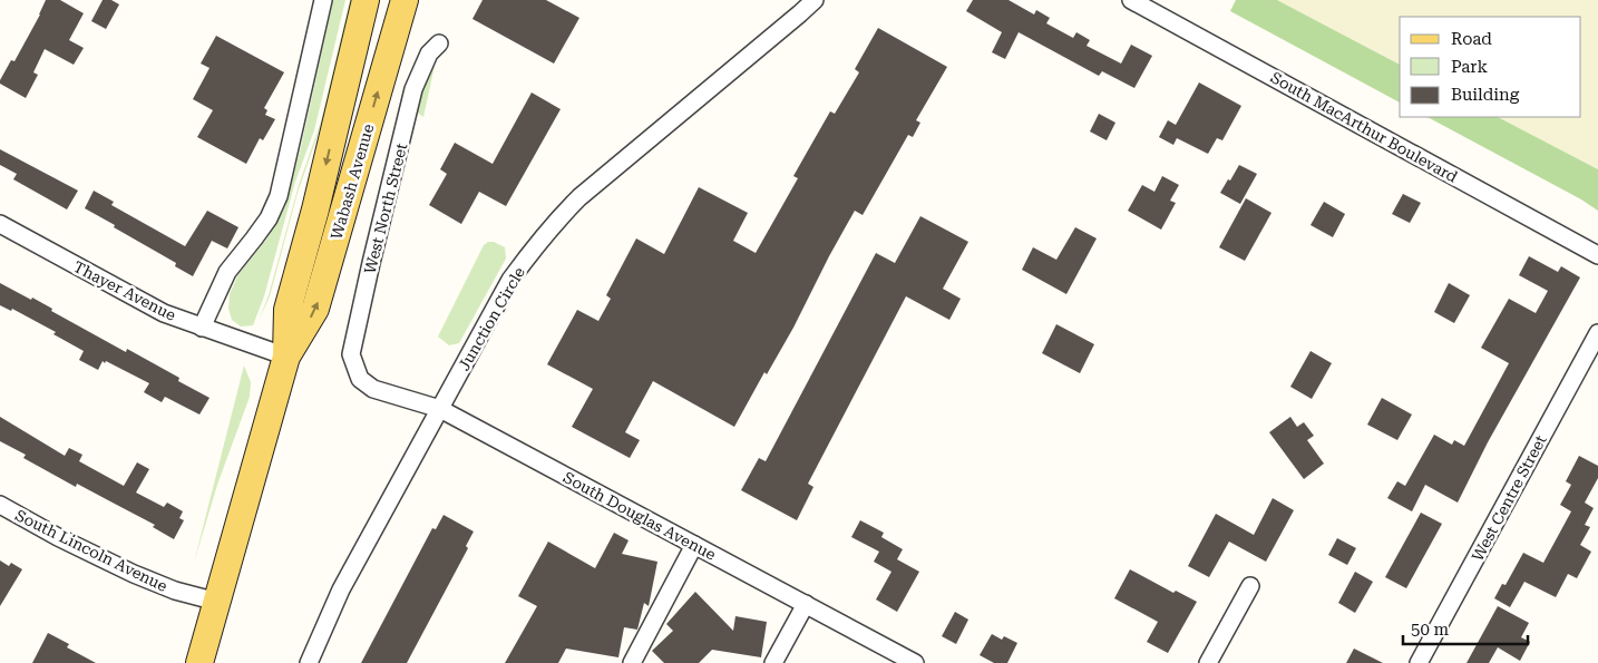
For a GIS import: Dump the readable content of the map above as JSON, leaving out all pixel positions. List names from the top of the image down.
{
  "streets": {
    "main road": ["Wabash Avenue"],
    "street": [
      "South MacArthur Boulevard",
      "West North Street",
      "Thayer Avenue",
      "Junction Circle",
      "West Centre Street",
      "South Douglas Avenue",
      "South Lincoln Avenue"
    ]
  },
  "crossings": [
    ["Wabash Avenue", "Thayer Avenue"],
    ["Wabash Avenue", "South Lincoln Avenue"],
    ["West North Street", "South Douglas Avenue"],
    ["Junction Circle", "South Douglas Avenue"]
  ],
  "legend": ["Road", "Park", "Building"],
  "scale_bar": "50 m"
}
